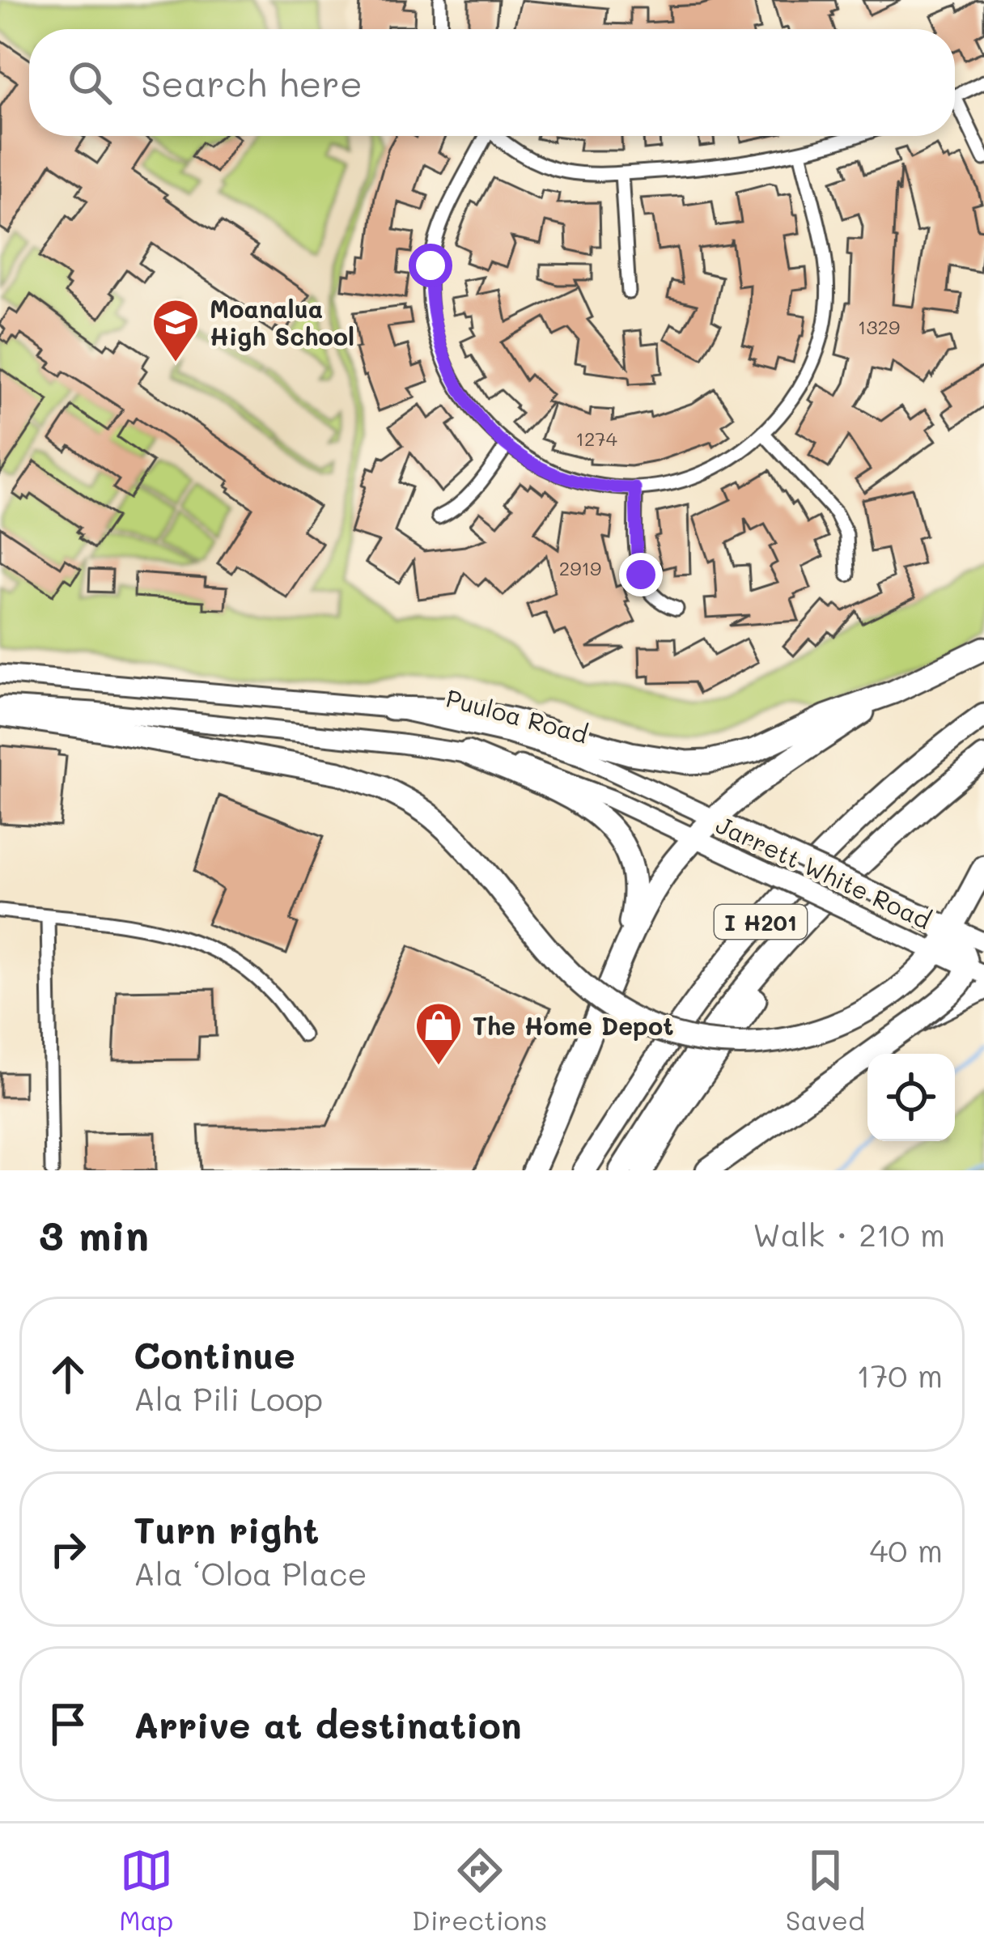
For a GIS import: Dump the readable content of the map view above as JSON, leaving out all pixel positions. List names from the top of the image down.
{
  "streets": {
    "highway": ["I H201"],
    "main road": ["Puuloa Road", "Jarrett White Road"]
  },
  "crossings": [
    ["Puuloa Road", "Jarrett White Road"]
  ],
  "places": {
    "school or university": ["Moanalua High School"],
    "shop": ["The Home Depot"]
  },
  "house_numbers": ["1329", "1274", "2919"],
  "page": {
    "search": "Search here",
    "heading": ["3 min", "Walk · 210 m"],
    "list": [
      ["Continue", "Ala Pili Loop", "170 m"],
      ["Turn right", "Ala ʻOloa Place", "40 m"],
      "Arrive at destination"
    ],
    "nav": ["Map", "Directions", "Saved"]
  }
}
